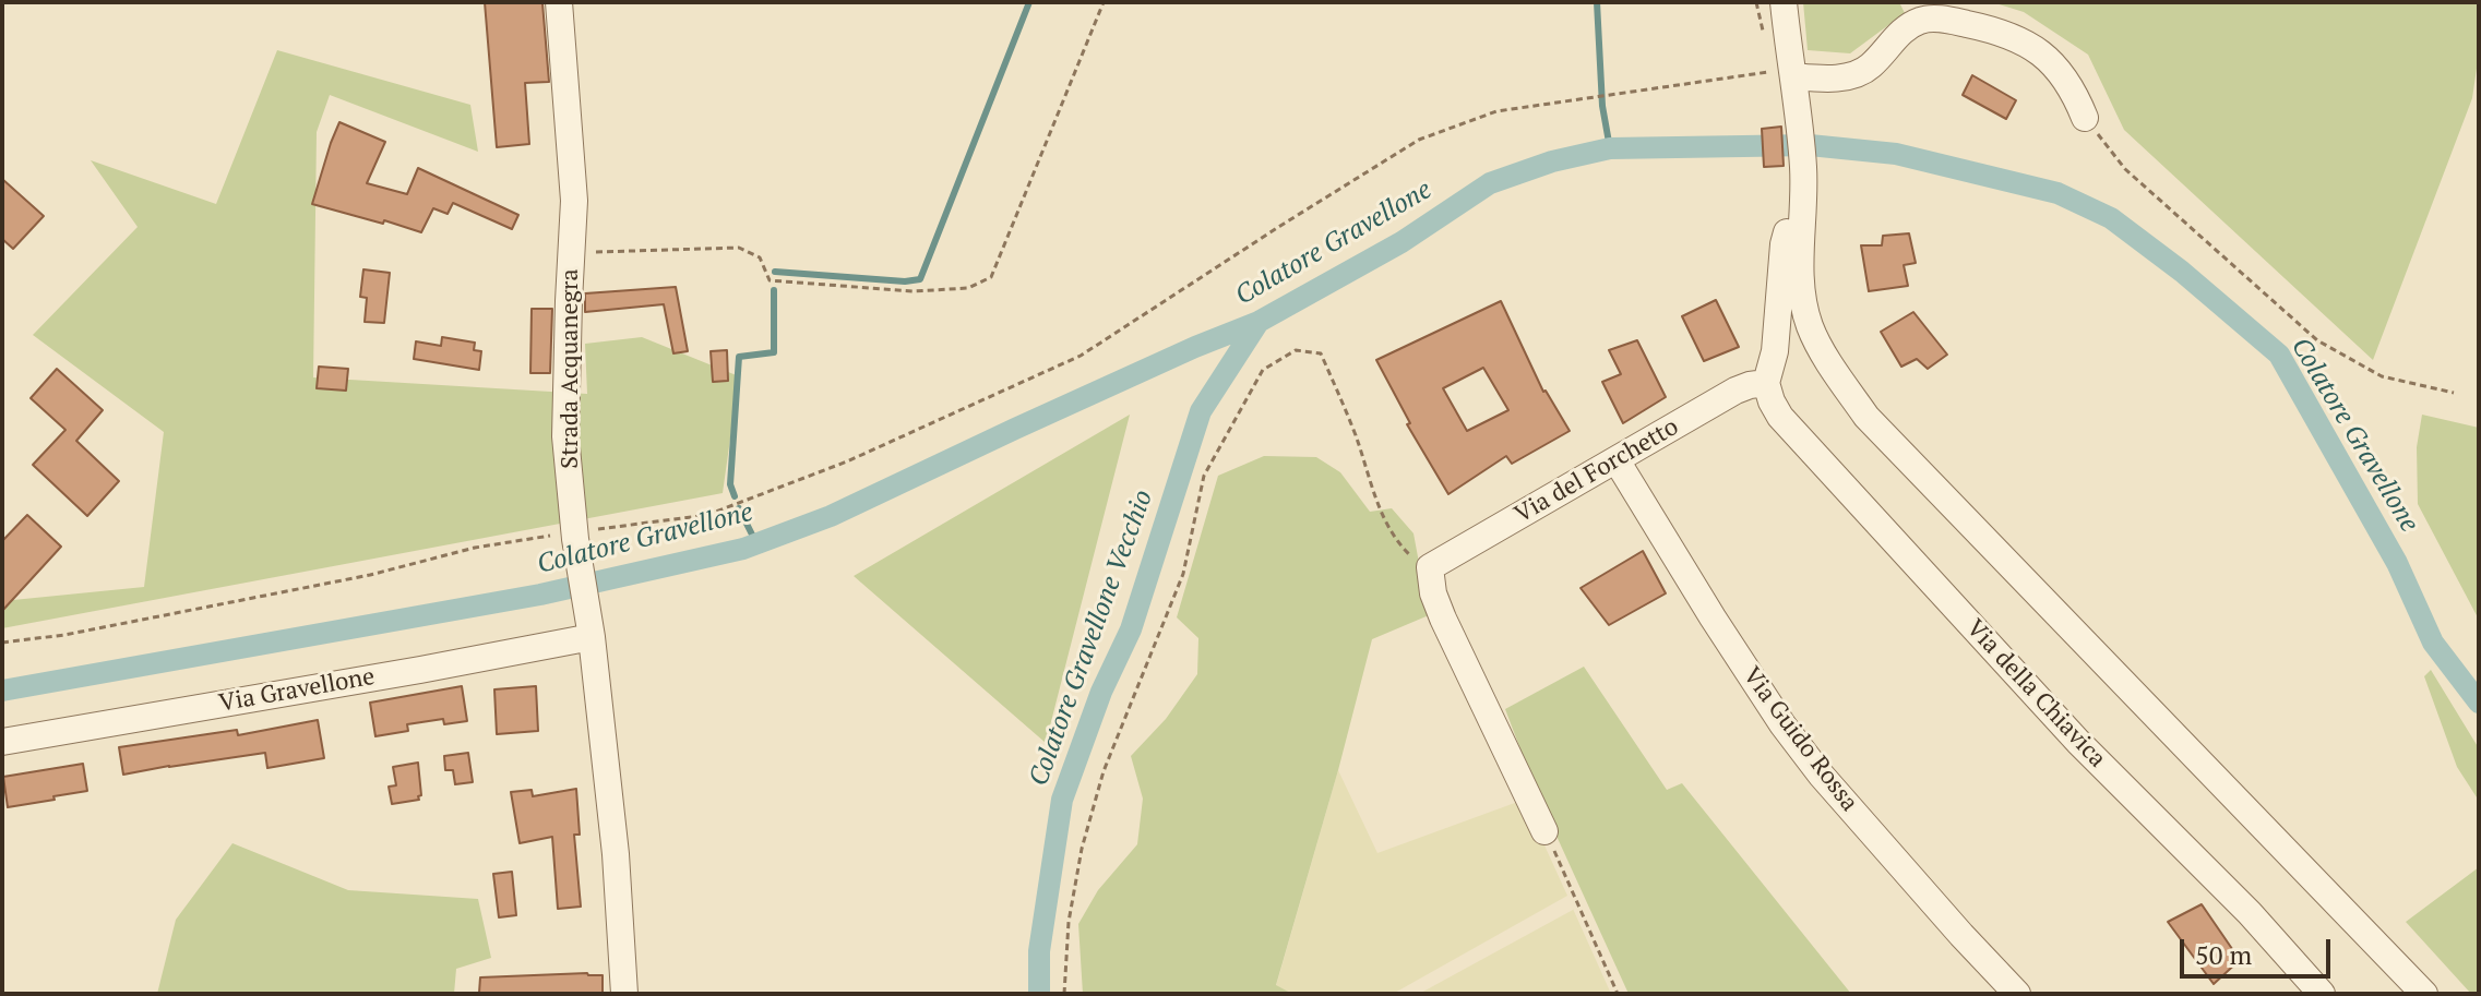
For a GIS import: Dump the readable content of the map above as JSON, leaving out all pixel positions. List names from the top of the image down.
{
  "streets": {
    "street": [
      "Strada Acquanegra",
      "Via del Forchetto",
      "Via Gravellone",
      "Via della Chiavica",
      "Via Guido Rossa"
    ]
  },
  "crossings": [
    ["Strada Acquanegra", "Via Gravellone"],
    ["Via del Forchetto", "Via della Chiavica"],
    ["Via del Forchetto", "Via Guido Rossa"]
  ],
  "water": ["Colatore Gravellone", "Colatore Gravellone Vecchio"],
  "scale_bar": "50 m"
}
